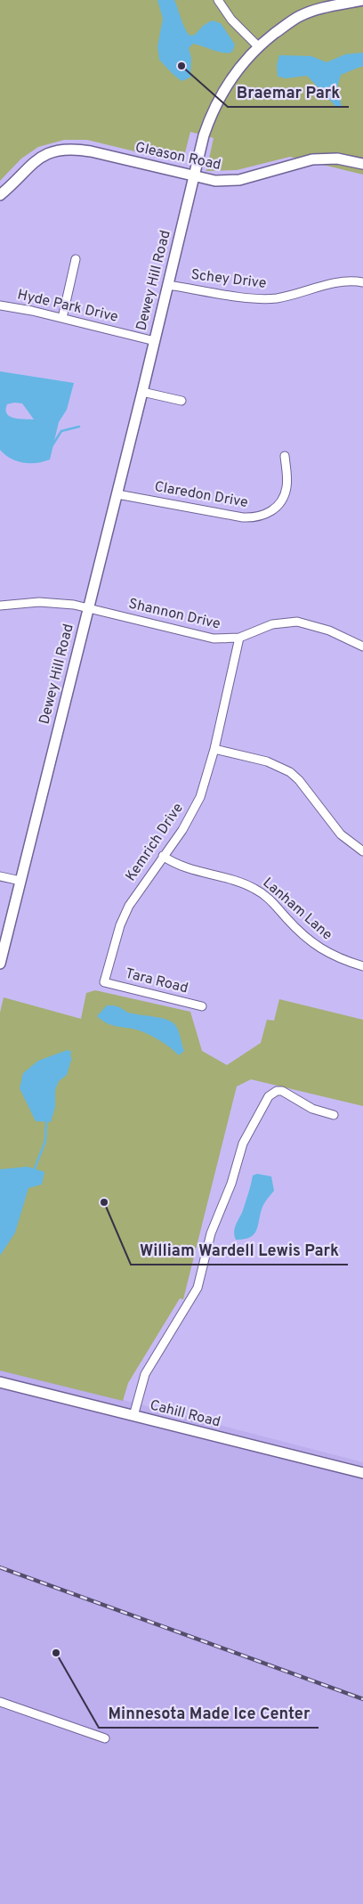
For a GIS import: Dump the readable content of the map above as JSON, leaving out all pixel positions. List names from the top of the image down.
{
  "streets": {
    "street": [
      "Gleason Road",
      "Schey Drive",
      "Dewey Hill Road",
      "Hyde Park Drive",
      "Claredon Drive",
      "Shannon Drive",
      "Kemrich Drive",
      "Lanham Lane",
      "Tara Road",
      "Cahill Road"
    ]
  },
  "crossings": [
    ["Gleason Road", "Dewey Hill Road"],
    ["Schey Drive", "Dewey Hill Road"],
    ["Dewey Hill Road", "Hyde Park Drive"],
    ["Dewey Hill Road", "Claredon Drive"],
    ["Dewey Hill Road", "Shannon Drive"],
    ["Shannon Drive", "Kemrich Drive"],
    ["Kemrich Drive", "Lanham Lane"],
    ["Kemrich Drive", "Tara Road"]
  ],
  "places": ["Braemar Park", "William Wardell Lewis Park", "Minnesota Made Ice Center"]
}
